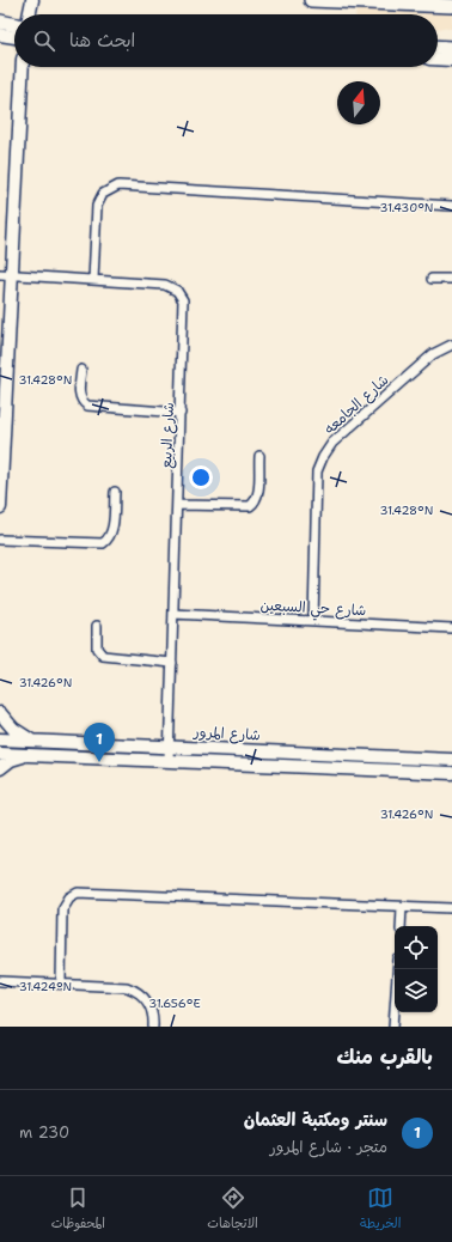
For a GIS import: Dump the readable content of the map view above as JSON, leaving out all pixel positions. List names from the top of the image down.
{
  "streets": {
    "street": [
      "شارع الجامعه",
      "شارع الربيع",
      "شارع حي السبعين",
      "شارع المرور"
    ]
  },
  "crossings": [
    ["شارع الجامعه", "شارع حي السبعين"],
    ["شارع الربيع", "شارع حي السبعين"],
    ["شارع الربيع", "شارع المرور"]
  ],
  "north": "top",
  "page": {
    "search": "ابحث هنا",
    "pins": "1",
    "heading": "بالقرب منك",
    "list": [
      {
        "mark": "1",
        "name": "سنتر ومكتبة العثمان",
        "note": "متجر · شارع المرور",
        "value": "230 m"
      }
    ],
    "nav": ["الخريطة", "الاتجاهات", "المحفوظات"]
  },
  "coordinates": [
    "31.430°N",
    "31.428°N",
    "31.426°N",
    "31.424°N",
    "31.656°E"
  ]
}
